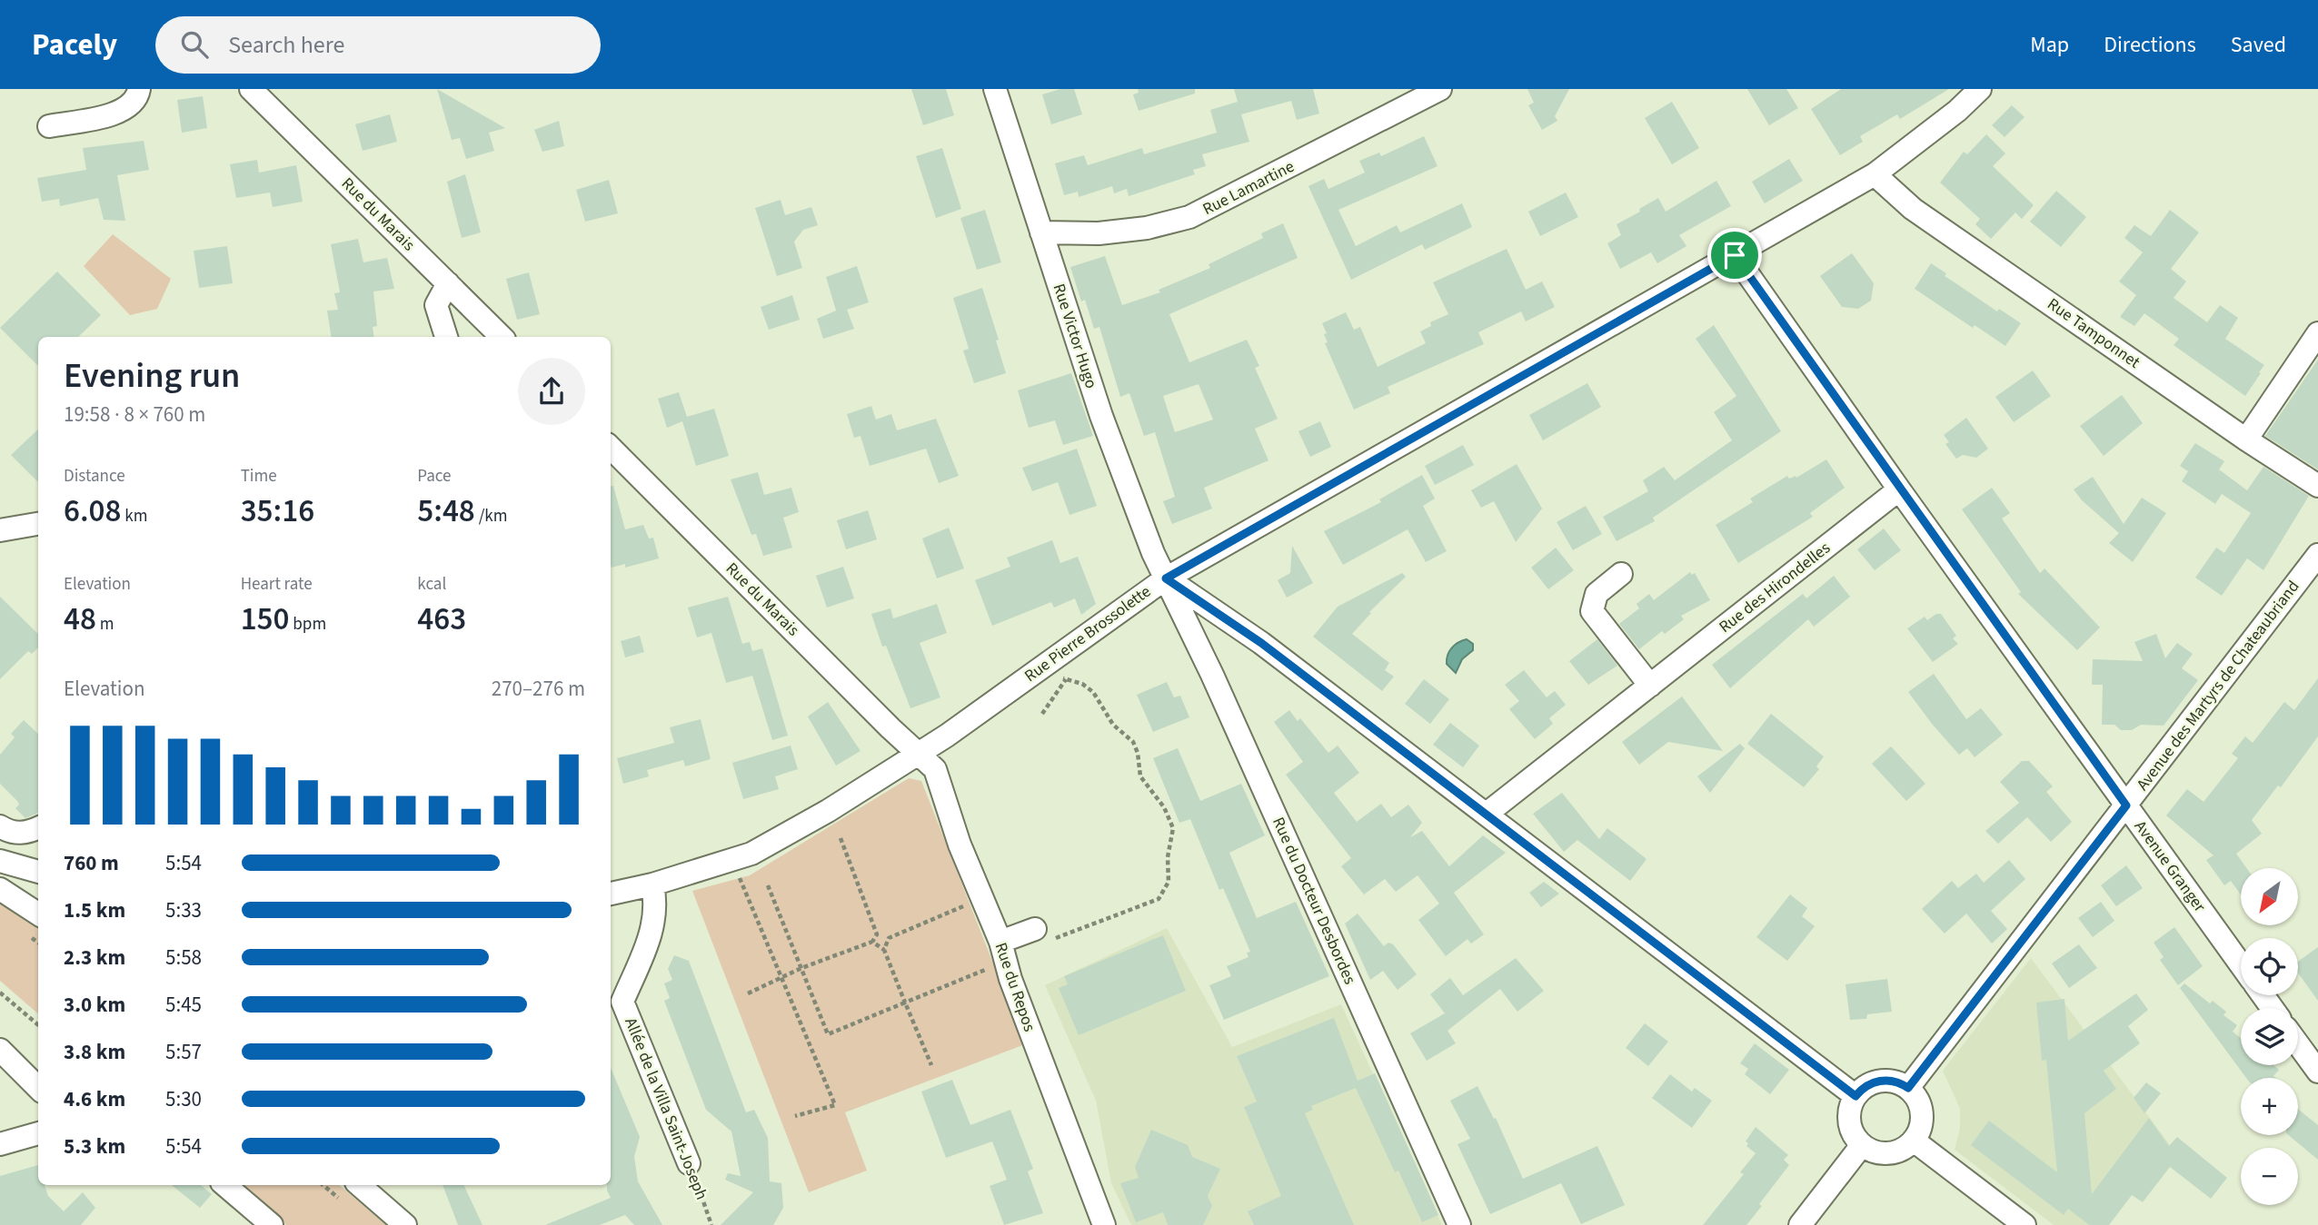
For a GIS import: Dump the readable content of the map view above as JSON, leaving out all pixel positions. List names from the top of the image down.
{
  "streets": {
    "street": [
      "Rue Lamartine",
      "Rue du Marais",
      "Rue Tamponnet",
      "Rue Victor Hugo",
      "Rue des Hirondelles",
      "Rue Pierre Brossolette",
      "Avenue des Martyrs de Chateaubriand",
      "Avenue Granger",
      "Rue du Docteur Desbordes",
      "Rue du Repos",
      "Allée de la Villa Saint-Joseph"
    ]
  },
  "crossings": [
    ["Rue Lamartine", "Rue Victor Hugo"],
    ["Rue du Marais", "Rue Pierre Brossolette"],
    ["Rue du Marais", "Rue du Repos"],
    ["Rue Tamponnet", "Rue Pierre Brossolette"],
    ["Rue Victor Hugo", "Rue Pierre Brossolette"],
    ["Rue Victor Hugo", "Rue du Docteur Desbordes"],
    ["Rue des Hirondelles", "Avenue Granger"],
    ["Rue Pierre Brossolette", "Avenue Granger"],
    ["Rue Pierre Brossolette", "Rue du Docteur Desbordes"],
    ["Rue Pierre Brossolette", "Rue du Repos"],
    ["Rue Pierre Brossolette", "Allée de la Villa Saint-Joseph"],
    ["Avenue des Martyrs de Chateaubriand", "Avenue Granger"]
  ],
  "north": "bottom left",
  "page": {
    "header": "Pacely",
    "search": "Search here",
    "nav": ["Map", "Directions", "Saved"],
    "heading": ["Evening run", "19:58 · 8 × 760 m"],
    "stats": [
      ["Distance", "6.08 km"],
      ["Time", "35:16"],
      ["Pace", "5:48 /km"],
      ["Elevation", "48 m"],
      ["Heart rate", "150 bpm"],
      ["kcal", "463"]
    ],
    "chart": ["Elevation", "270–276 m"],
    "list": [
      {
        "name": "760 m",
        "note": "5:54"
      },
      {
        "name": "1.5 km",
        "note": "5:33"
      },
      {
        "name": "2.3 km",
        "note": "5:58"
      },
      {
        "name": "3.0 km",
        "note": "5:45"
      },
      {
        "name": "3.8 km",
        "note": "5:57"
      },
      {
        "name": "4.6 km",
        "note": "5:30"
      },
      {
        "name": "5.3 km",
        "note": "5:54"
      }
    ],
    "map_buttons": ["+", "−"]
  }
}
